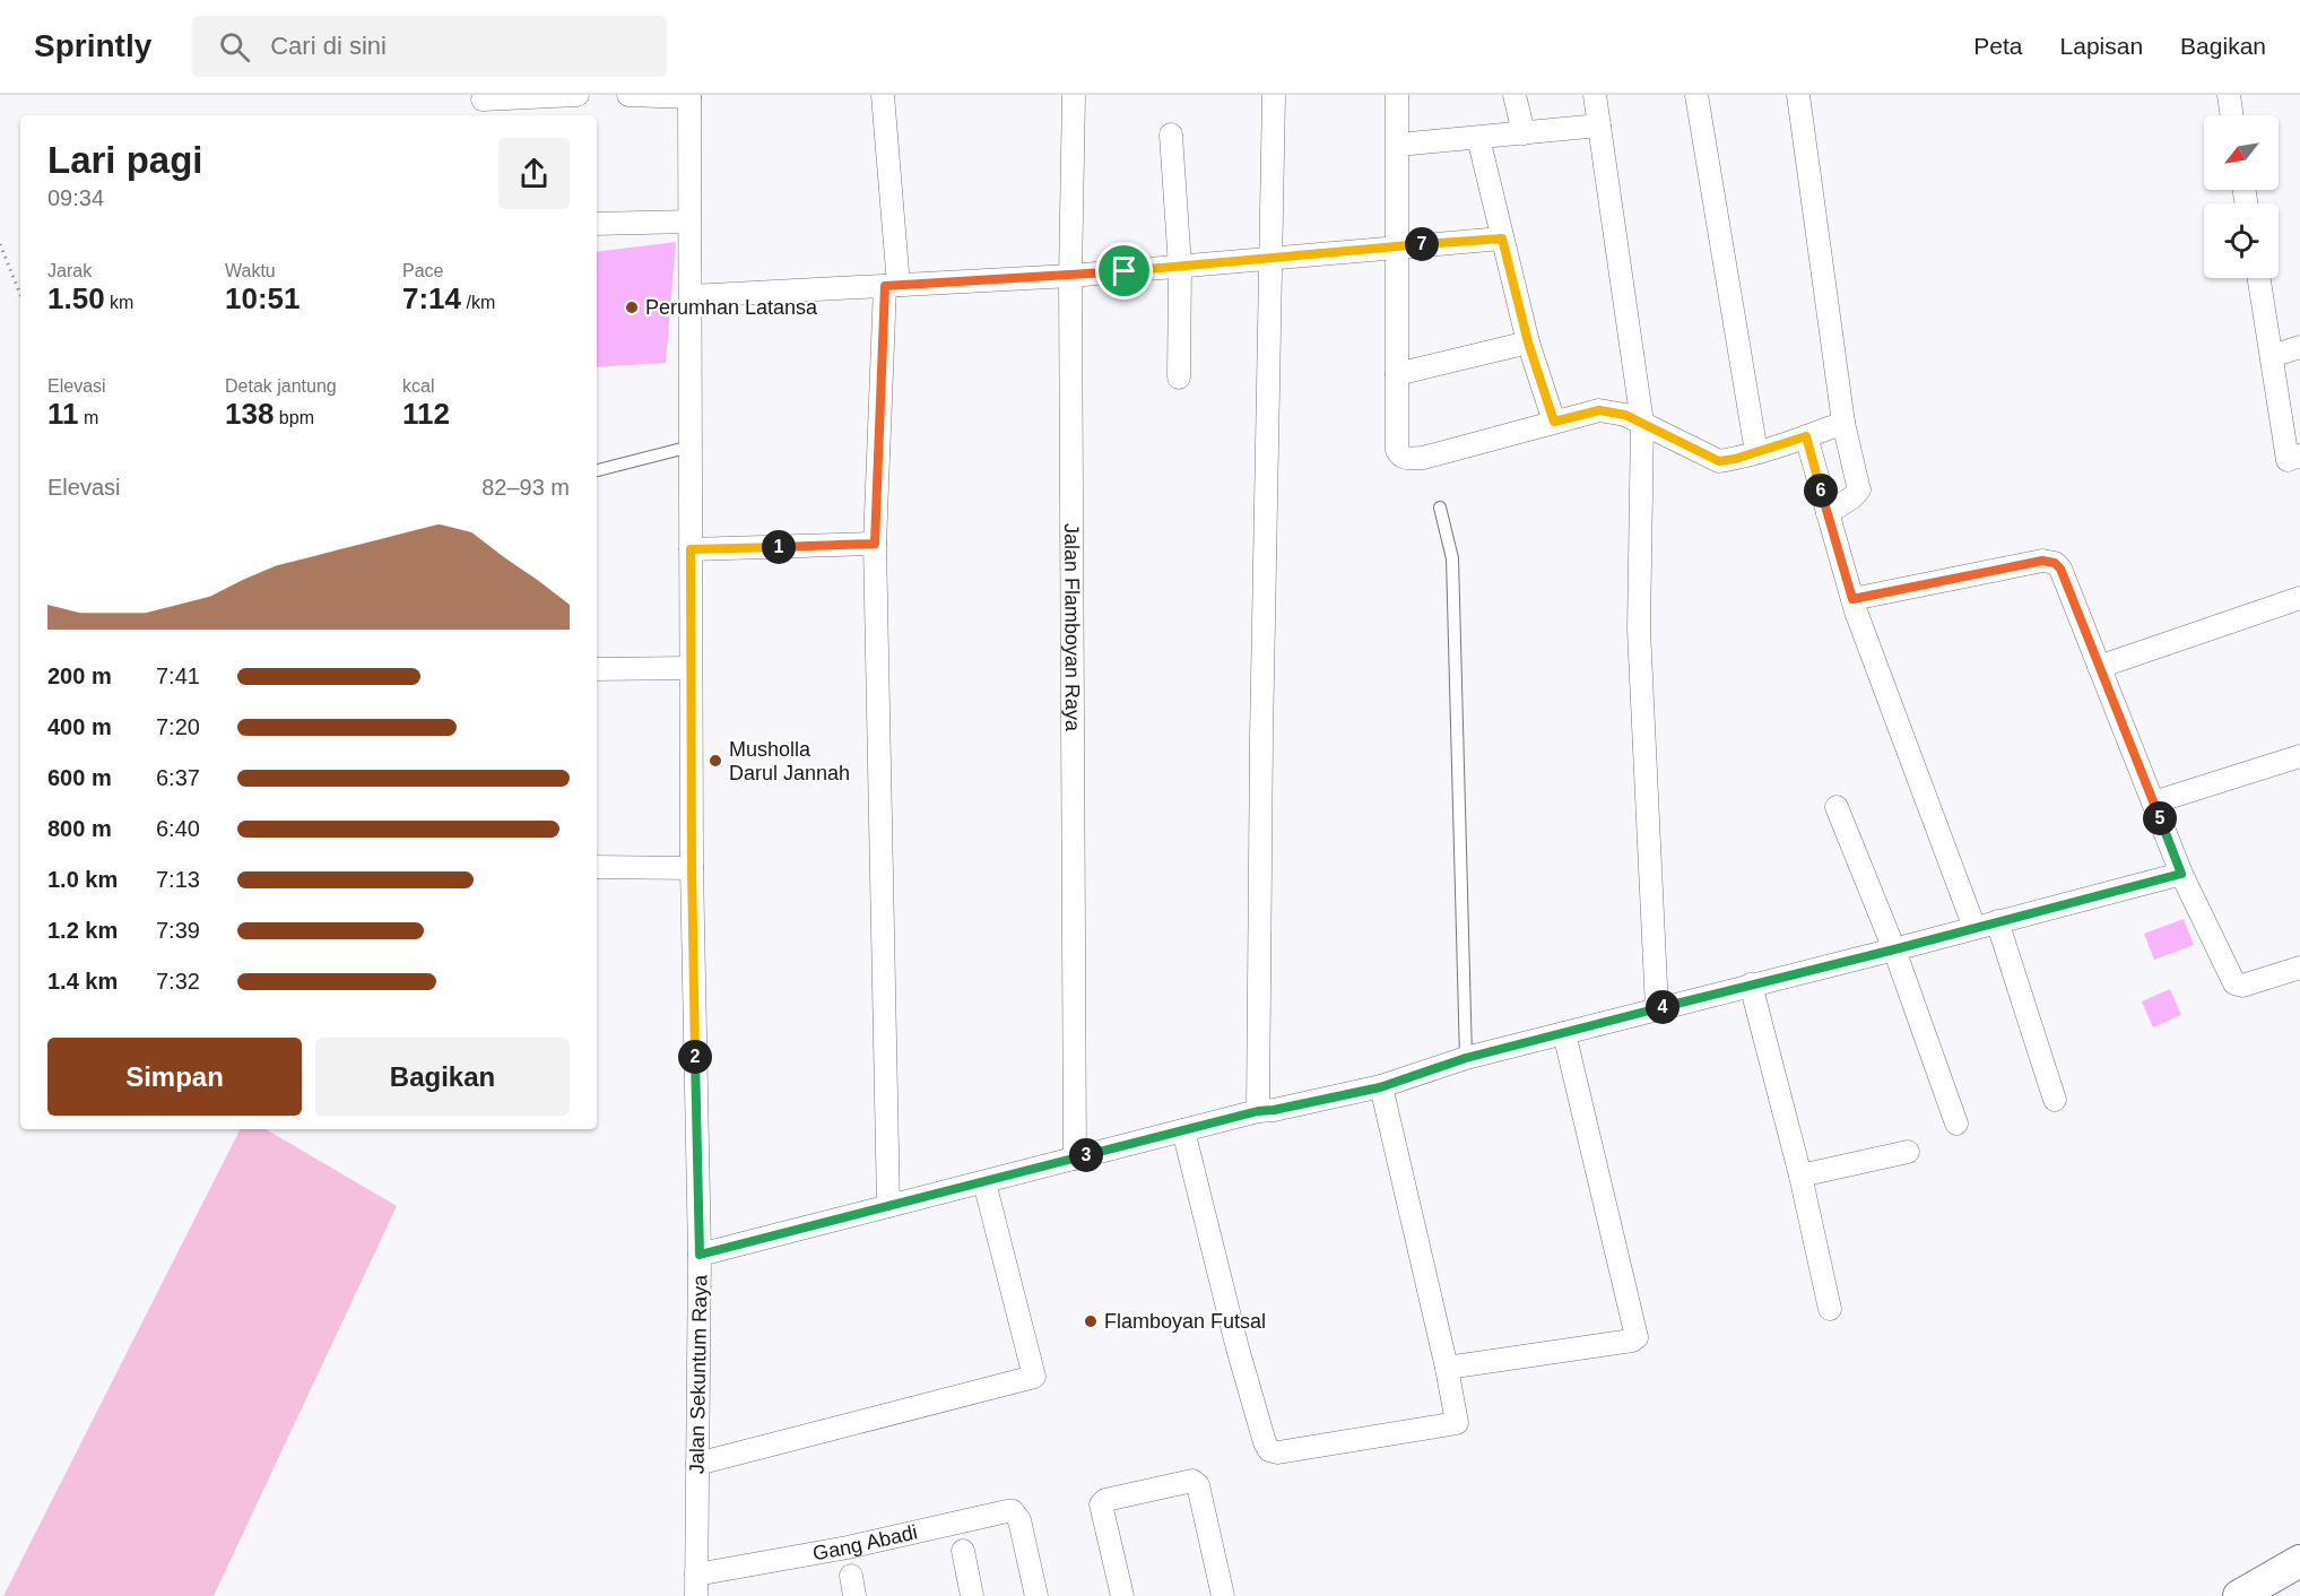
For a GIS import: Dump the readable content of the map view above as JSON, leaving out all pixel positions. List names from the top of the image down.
{
  "streets": {
    "street": ["Jalan Flamboyan Raya", "Jalan Sekuntum Raya", "Gang Abadi"]
  },
  "crossings": [
    ["Jalan Sekuntum Raya", "Gang Abadi"]
  ],
  "places": ["Perumhan Latansa", "Musholla Darul Jannah", "Flamboyan Futsal"],
  "north": "bottom left",
  "page": {
    "header": "Sprintly",
    "search": "Cari di sini",
    "nav": ["Peta", "Lapisan", "Bagikan"],
    "heading": ["Lari pagi", "09:34"],
    "pins": [
      "7",
      "6",
      "1",
      "5",
      "4",
      "2",
      "3"
    ],
    "stats": [
      ["Jarak", "1.50 km"],
      ["Waktu", "10:51"],
      ["Pace", "7:14 /km"],
      ["Elevasi", "11 m"],
      ["Detak jantung", "138 bpm"],
      ["kcal", "112"]
    ],
    "chart": ["Elevasi", "82–93 m"],
    "list": [
      {
        "name": "200 m",
        "note": "7:41"
      },
      {
        "name": "400 m",
        "note": "7:20"
      },
      {
        "name": "600 m",
        "note": "6:37"
      },
      {
        "name": "800 m",
        "note": "6:40"
      },
      {
        "name": "1.0 km",
        "note": "7:13"
      },
      {
        "name": "1.2 km",
        "note": "7:39"
      },
      {
        "name": "1.4 km",
        "note": "7:32"
      }
    ],
    "buttons": ["Simpan", "Bagikan"]
  }
}
